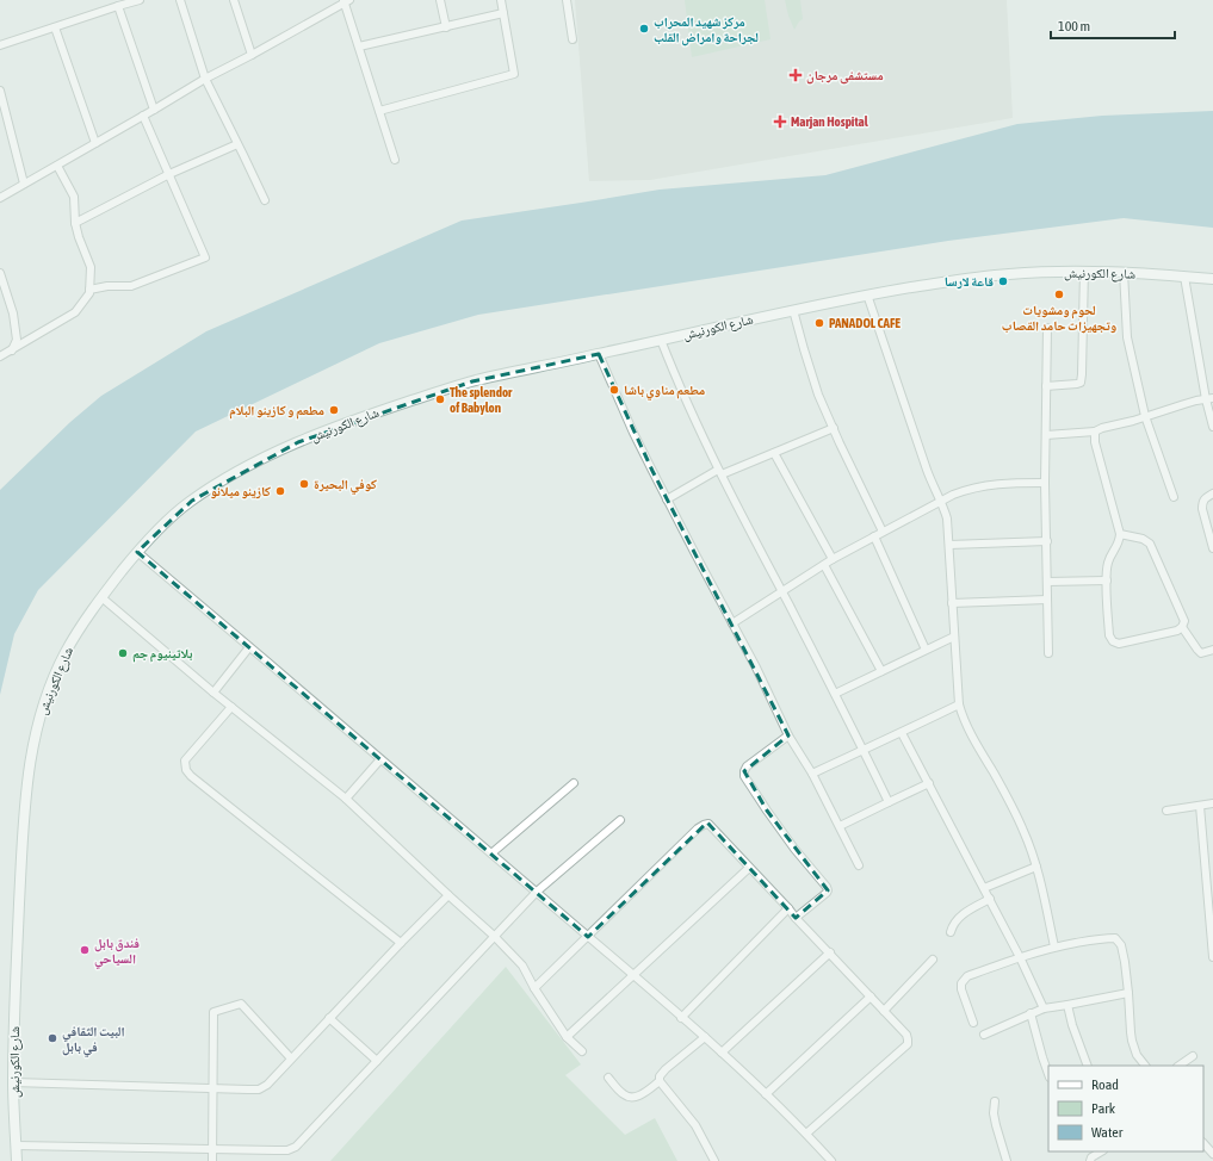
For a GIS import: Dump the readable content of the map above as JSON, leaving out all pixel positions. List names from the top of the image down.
{
  "streets": {
    "street": ["شارع الكورنيش"]
  },
  "places": {
    "other": [
      "مركز شهيد المحراب لجراحة وامراض القلب",
      "قاعة لارسا",
      "لحوم ومشويات وتجهيزات حامد القصاب",
      "PANADOL CAFE",
      "مطعم مناوي باشا",
      "The splendor of Babylon",
      "مطعم و كازينو البلام",
      "كوفي البحيرة",
      "كازينو ميلانو",
      "بلاتينيوم جم",
      "فندق بابل السياحي",
      "البيت الثقافي في بابل"
    ],
    "health": ["مستشفى مرجان", "Marjan Hospital"]
  },
  "legend": ["Road", "Park", "Water"],
  "scale_bar": "100 m"
}
